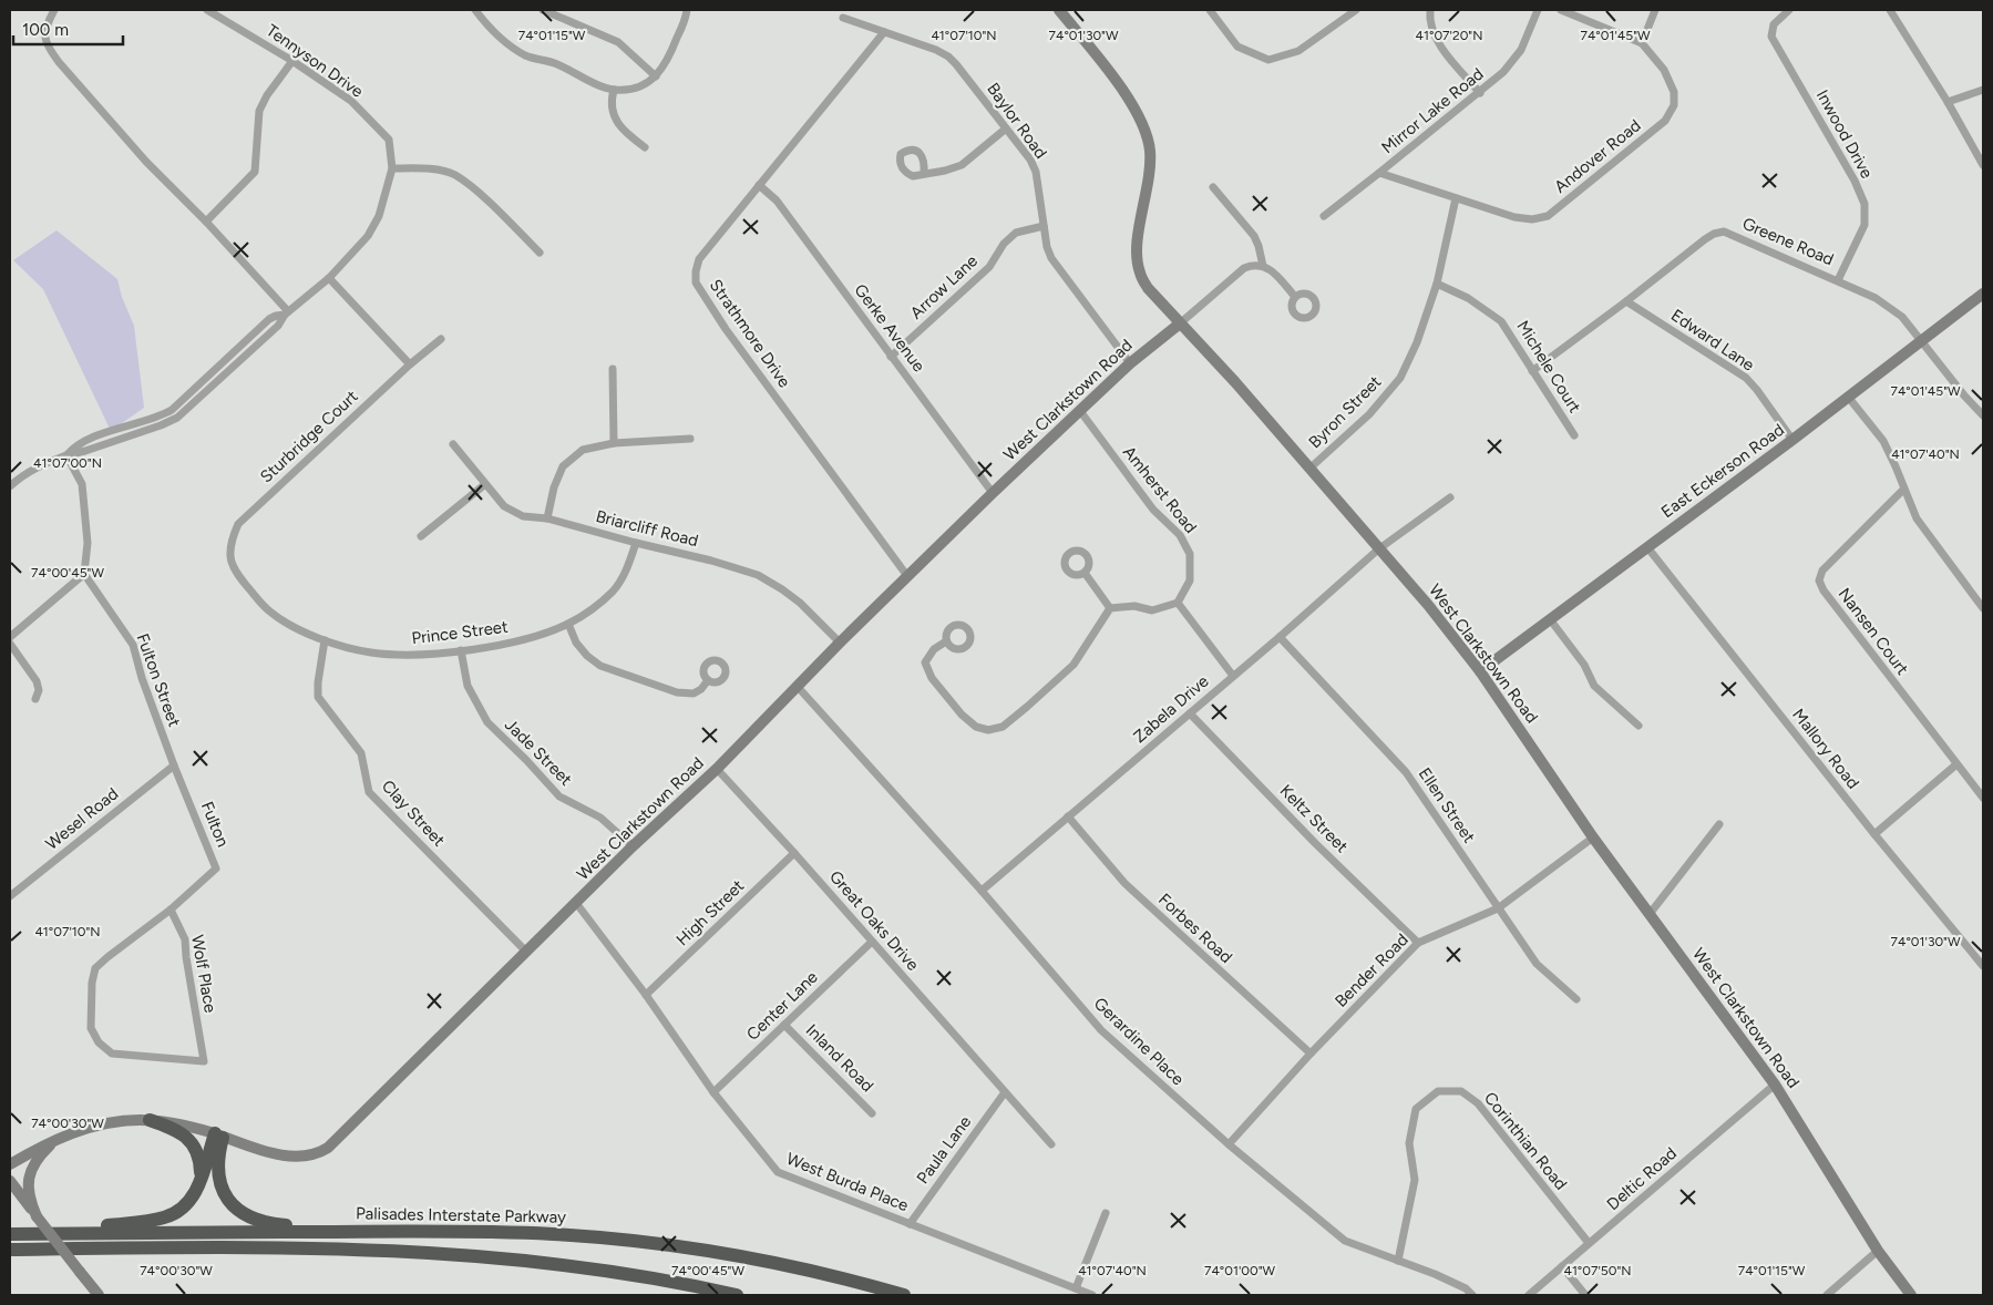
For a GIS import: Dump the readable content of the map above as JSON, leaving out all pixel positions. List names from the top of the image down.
{
  "streets": {
    "highway": ["Palisades Interstate Parkway"],
    "street": [
      "Tennyson Drive",
      "Mirror Lake Road",
      "Baylor Road",
      "Inwood Drive",
      "Andover Road",
      "Greene Road",
      "Arrow Lane",
      "Gerke Avenue",
      "Strathmore Drive",
      "Edward Lane",
      "Michele Court",
      "West Clarkstown Road",
      "Byron Street",
      "Sturbridge Court",
      "East Eckerson Road",
      "Amherst Road",
      "Briarcliff Road",
      "Nansen Court",
      "Prince Street",
      "Fulton Street",
      "Zabela Drive",
      "Mallory Road",
      "Jade Street",
      "Ellen Street",
      "Clay Street",
      "Wesel Road",
      "Keltz Street",
      "Fulton",
      "High Street",
      "Great Oaks Drive",
      "Forbes Road",
      "Bender Road",
      "Wolf Place",
      "Center Lane",
      "Gerardine Place",
      "Inland Road",
      "Corinthian Road",
      "Paula Lane",
      "Deltic Road",
      "West Burda Place"
    ]
  },
  "crossings": [
    ["Mirror Lake Road", "Andover Road"],
    ["Baylor Road", "Arrow Lane"],
    ["Baylor Road", "Strathmore Drive"],
    ["Baylor Road", "West Clarkstown Road"],
    ["Inwood Drive", "Greene Road"],
    ["Andover Road", "Byron Street"],
    ["Greene Road", "Edward Lane"],
    ["Greene Road", "Michele Court"],
    ["Greene Road", "East Eckerson Road"],
    ["Arrow Lane", "Gerke Avenue"],
    ["Gerke Avenue", "Strathmore Drive"],
    ["Gerke Avenue", "West Clarkstown Road"],
    ["Strathmore Drive", "West Clarkstown Road"],
    ["Edward Lane", "East Eckerson Road"],
    ["Michele Court", "Byron Street"],
    ["West Clarkstown Road", "Byron Street"],
    ["West Clarkstown Road", "East Eckerson Road"],
    ["West Clarkstown Road", "Amherst Road"],
    ["West Clarkstown Road", "Briarcliff Road"],
    ["West Clarkstown Road", "Zabela Drive"],
    ["West Clarkstown Road", "Jade Street"],
    ["West Clarkstown Road", "Clay Street"],
    ["West Clarkstown Road", "Great Oaks Drive"],
    ["West Clarkstown Road", "Bender Road"],
    ["West Clarkstown Road", "Gerardine Place"],
    ["West Clarkstown Road", "Deltic Road"],
    ["West Clarkstown Road", "West Burda Place"],
    ["Sturbridge Court", "Prince Street"],
    ["East Eckerson Road", "Mallory Road"],
    ["Briarcliff Road", "Prince Street"],
    ["Prince Street", "Jade Street"],
    ["Prince Street", "Clay Street"],
    ["Fulton Street", "Wesel Road"],
    ["Fulton Street", "Fulton"],
    ["Zabela Drive", "Ellen Street"],
    ["Zabela Drive", "Keltz Street"],
    ["Zabela Drive", "Forbes Road"],
    ["Zabela Drive", "Gerardine Place"],
    ["Ellen Street", "Bender Road"],
    ["Wesel Road", "Fulton"],
    ["Keltz Street", "Bender Road"],
    ["Fulton", "Wolf Place"],
    ["High Street", "Great Oaks Drive"],
    ["High Street", "West Burda Place"],
    ["Great Oaks Drive", "Center Lane"],
    ["Great Oaks Drive", "Paula Lane"],
    ["Forbes Road", "Bender Road"],
    ["Bender Road", "Gerardine Place"],
    ["Center Lane", "Inland Road"],
    ["Center Lane", "West Burda Place"],
    ["Gerardine Place", "Corinthian Road"],
    ["Corinthian Road", "Deltic Road"],
    ["Paula Lane", "West Burda Place"]
  ],
  "scale_bar": "100 m",
  "coordinates": [
    "41°07'10\"N",
    "41°07'20\"N",
    "74°01'15\"W",
    "74°01'30\"W",
    "74°01'45\"W",
    "41°07'40\"N",
    "41°07'00\"N",
    "74°00'45\"W",
    "74°00'30\"W",
    "74°01'00\"W",
    "41°07'50\"N"
  ]
}
